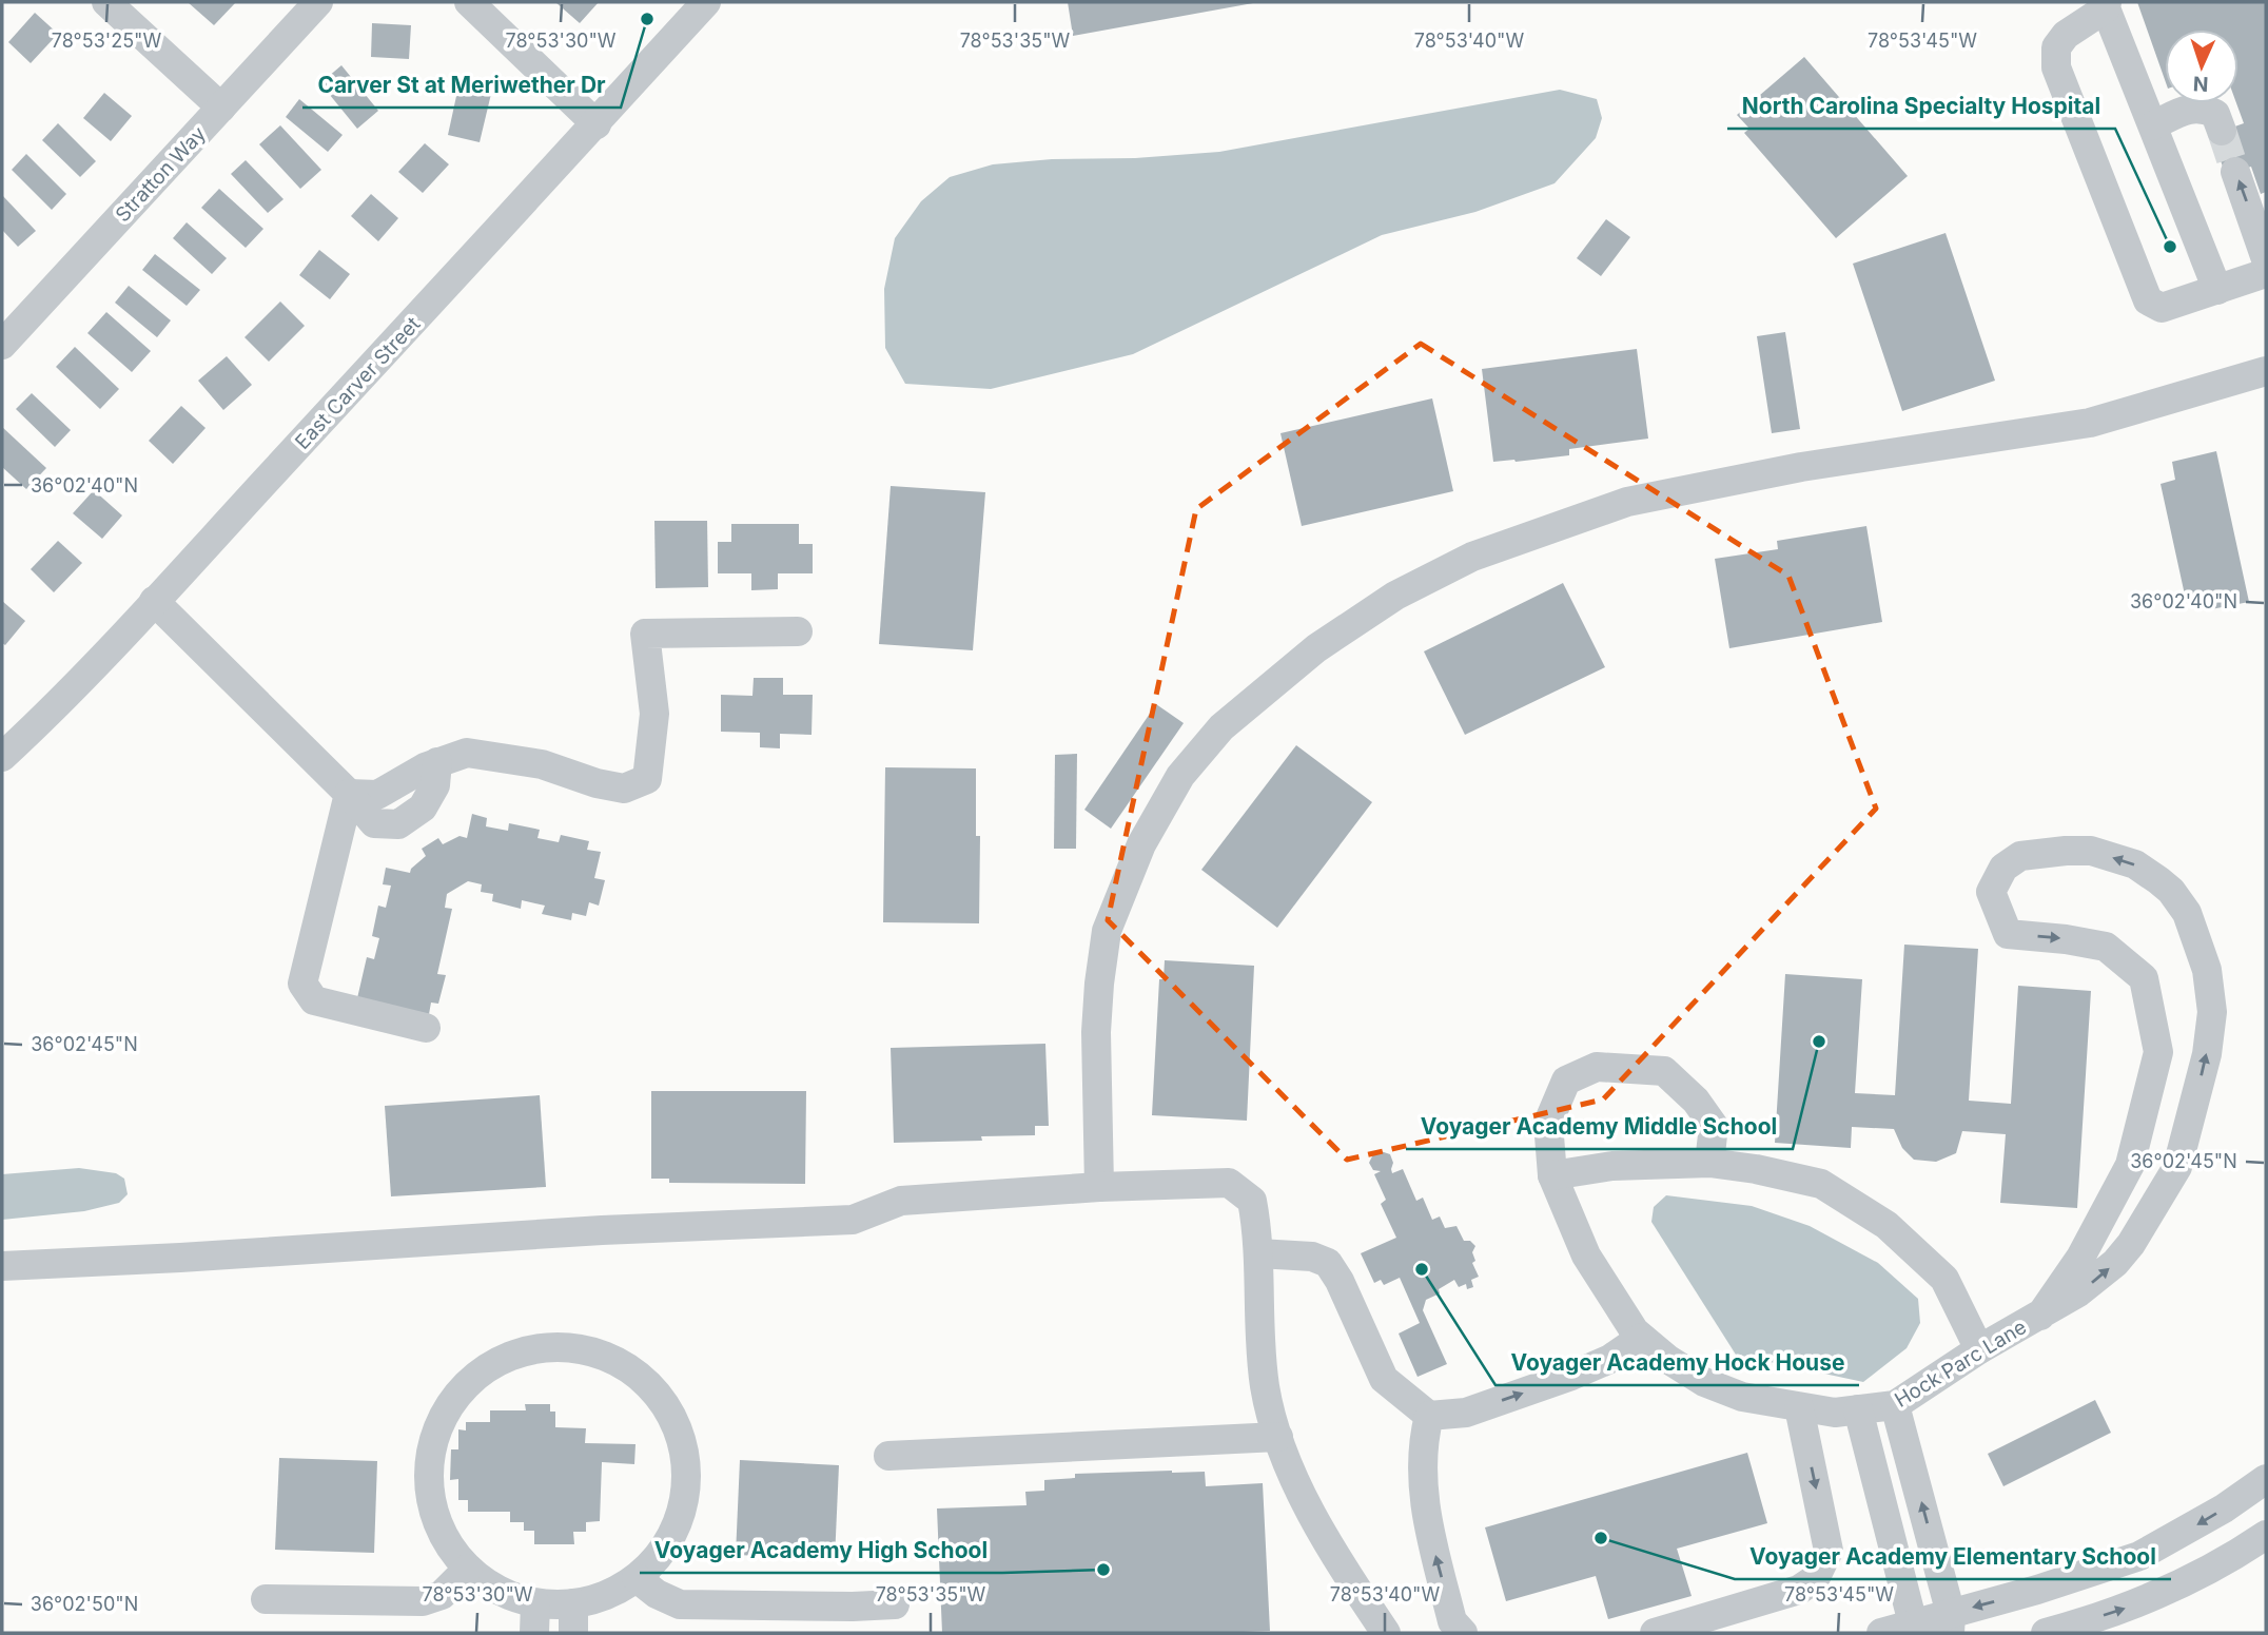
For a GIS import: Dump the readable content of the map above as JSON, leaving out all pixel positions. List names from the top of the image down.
{
  "streets": {
    "street": ["Stratton Way", "East Carver Street", "Hock Parc Lane"]
  },
  "places": [
    "Carver St at Meriwether Dr",
    "North Carolina Specialty Hospital",
    "Voyager Academy Middle School",
    "Voyager Academy Hock House",
    "Voyager Academy Elementary School",
    "Voyager Academy High School"
  ],
  "north": "bottom",
  "coordinates": [
    "78°53'25\"W",
    "78°53'30\"W",
    "78°53'35\"W",
    "78°53'40\"W",
    "78°53'45\"W",
    "36°02'40\"N",
    "36°02'45\"N",
    "36°02'50\"N"
  ]
}
